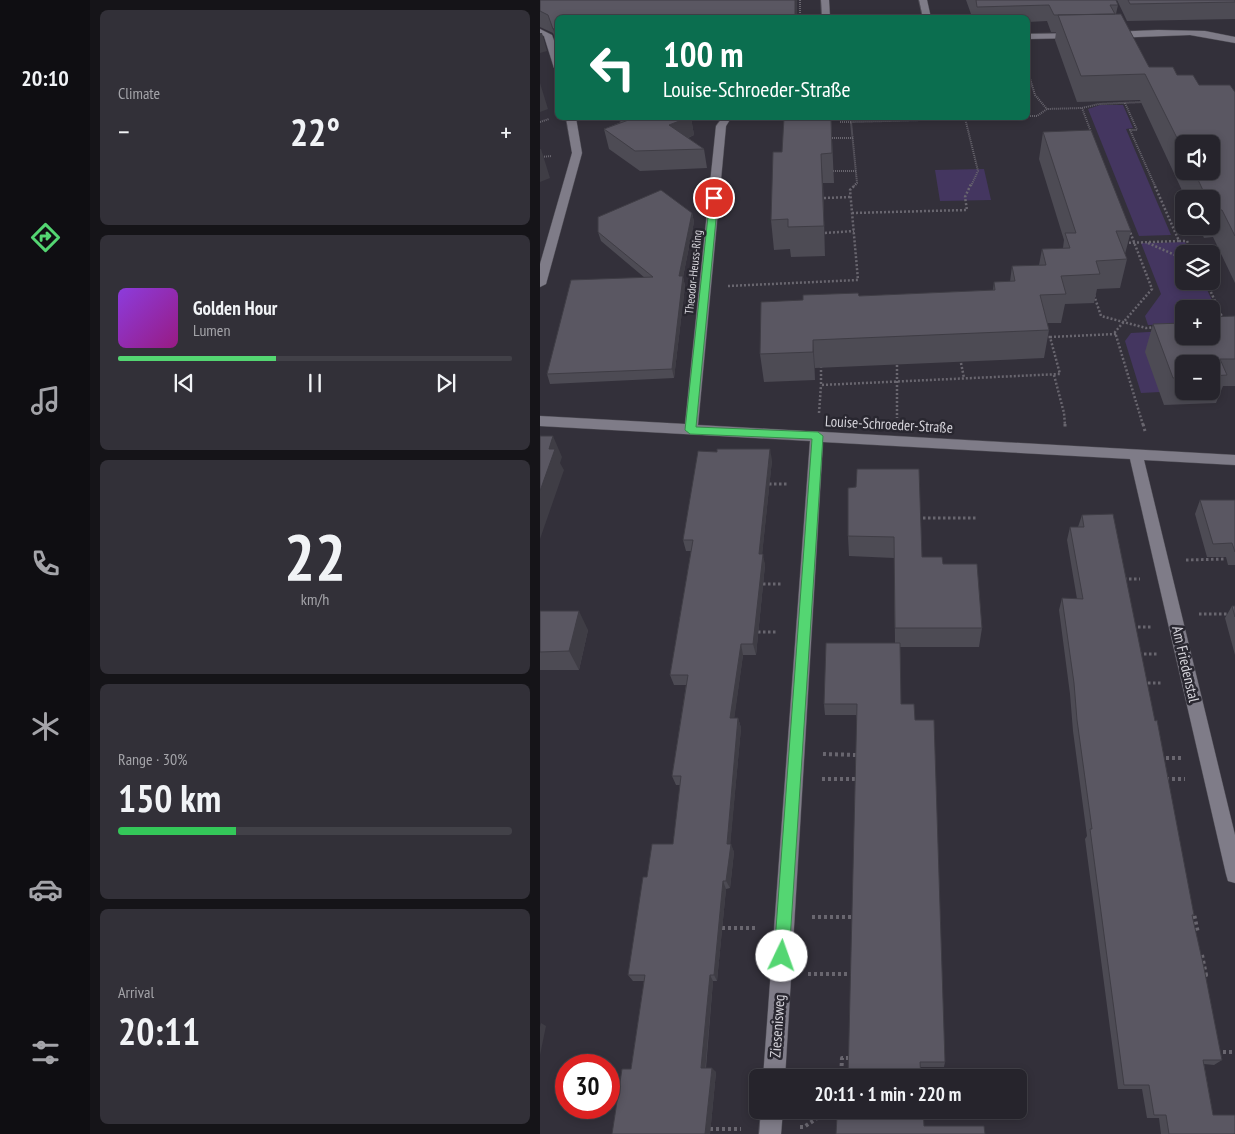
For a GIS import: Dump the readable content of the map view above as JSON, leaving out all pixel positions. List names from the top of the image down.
{
  "streets": {
    "street": [
      "Theodor-Heuss-Ring",
      "Louise-Schroeder-Straße",
      "Am Friedenstal",
      "Ziesenisweg"
    ]
  },
  "crossings": [
    ["Theodor-Heuss-Ring", "Louise-Schroeder-Straße"],
    ["Louise-Schroeder-Straße", "Am Friedenstal"],
    ["Louise-Schroeder-Straße", "Ziesenisweg"]
  ],
  "page": {
    "tabs": "20:10",
    "tile": [
      "Climate",
      ["22", "km/h"],
      ["Range · 30%", "150 km"],
      ["Arrival", "20:11"]
    ],
    "turn": ["100 m", "Louise-Schroeder-Straße"],
    "heat": ["−", "22°", "+"],
    "map_buttons": ["+", "−"],
    "song": ["Golden Hour", "Lumen"],
    "limit": "30",
    "trip": "20:11 · 1 min · 220 m"
  }
}
